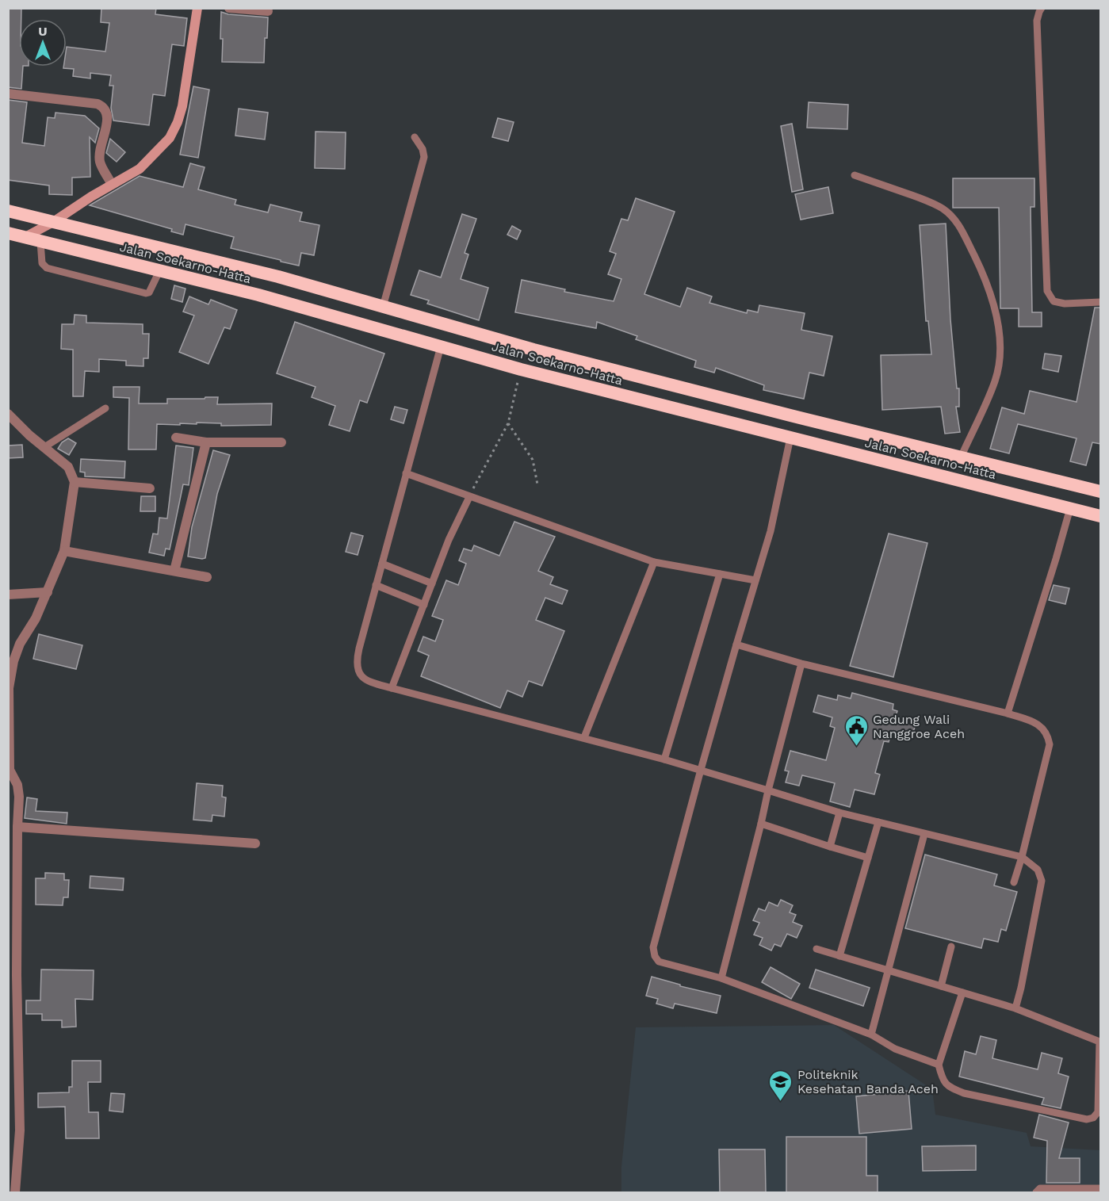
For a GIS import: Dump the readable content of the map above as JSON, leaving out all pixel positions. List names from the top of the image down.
{
  "streets": {
    "highway": ["Jalan Soekarno-Hatta"]
  },
  "places": {
    "public building": ["Gedung Wali Nanggroe Aceh"],
    "school or university": ["Politeknik Kesehatan Banda Aceh"]
  },
  "north": "top"
}
